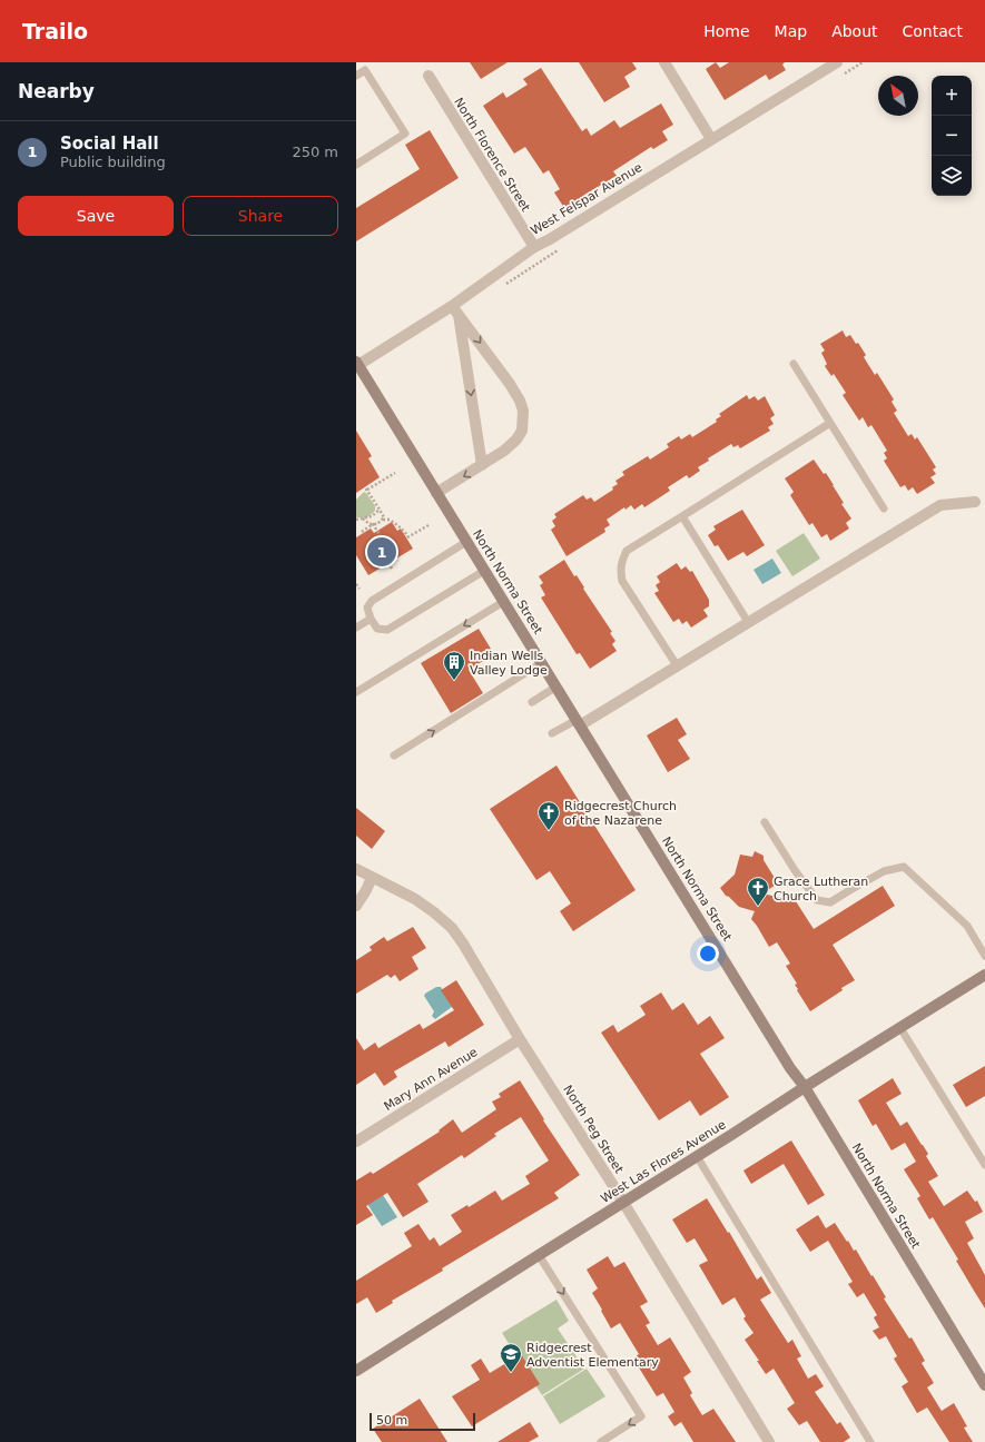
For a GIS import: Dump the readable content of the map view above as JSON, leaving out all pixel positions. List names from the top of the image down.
{
  "streets": {
    "main road": ["North Norma Street", "West Las Flores Avenue"],
    "street": [
      "North Florence Street",
      "West Felspar Avenue",
      "Mary Ann Avenue",
      "North Peg Street"
    ]
  },
  "crossings": [
    ["North Florence Street", "West Felspar Avenue"],
    ["West Felspar Avenue", "North Norma Street"],
    ["North Norma Street", "West Las Flores Avenue"],
    ["Mary Ann Avenue", "North Peg Street"],
    ["North Peg Street", "West Las Flores Avenue"]
  ],
  "places": {
    "building": ["Indian Wells Valley Lodge"],
    "church": ["Ridgecrest Church of the Nazarene", "Grace Lutheran Church"],
    "school or university": ["Ridgecrest Adventist Elementary"]
  },
  "scale_bar": "50 m",
  "north": "top left",
  "page": {
    "header": "Trailo",
    "nav": [
      "Home",
      "Map",
      "About",
      "Contact"
    ],
    "heading": "Nearby",
    "map_buttons": ["+", "−"],
    "list": [
      {
        "mark": "1",
        "name": "Social Hall",
        "note": "Public building",
        "value": "250 m"
      }
    ],
    "buttons": ["Save", "Share"],
    "pins": "1",
    "scale": "50 m"
  }
}
